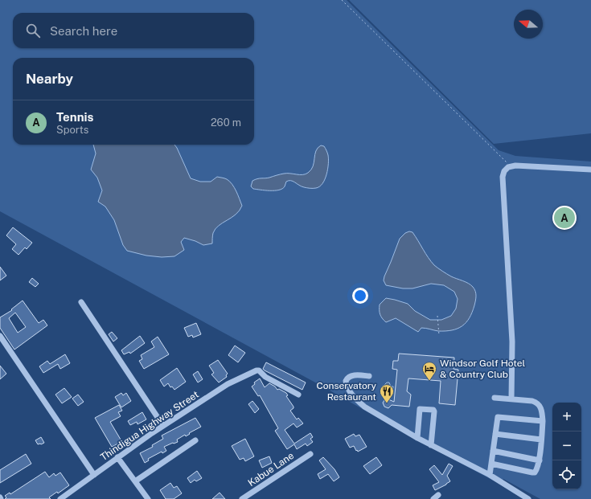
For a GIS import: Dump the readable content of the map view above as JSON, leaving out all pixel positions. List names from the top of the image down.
{
  "streets": {
    "street": ["Thindigua Highway Street", "Kabue Lane"]
  },
  "places": {
    "hotel": ["Windsor Golf Hotel & Country Club"],
    "restaurant": ["Conservatory Restaurant"]
  },
  "north": "left",
  "page": {
    "search": "Search here",
    "heading": "Nearby",
    "list": [
      {
        "mark": "A",
        "name": "Tennis",
        "note": "Sports",
        "value": "260 m"
      }
    ],
    "pins": "A",
    "map_buttons": ["+", "−"]
  }
}
